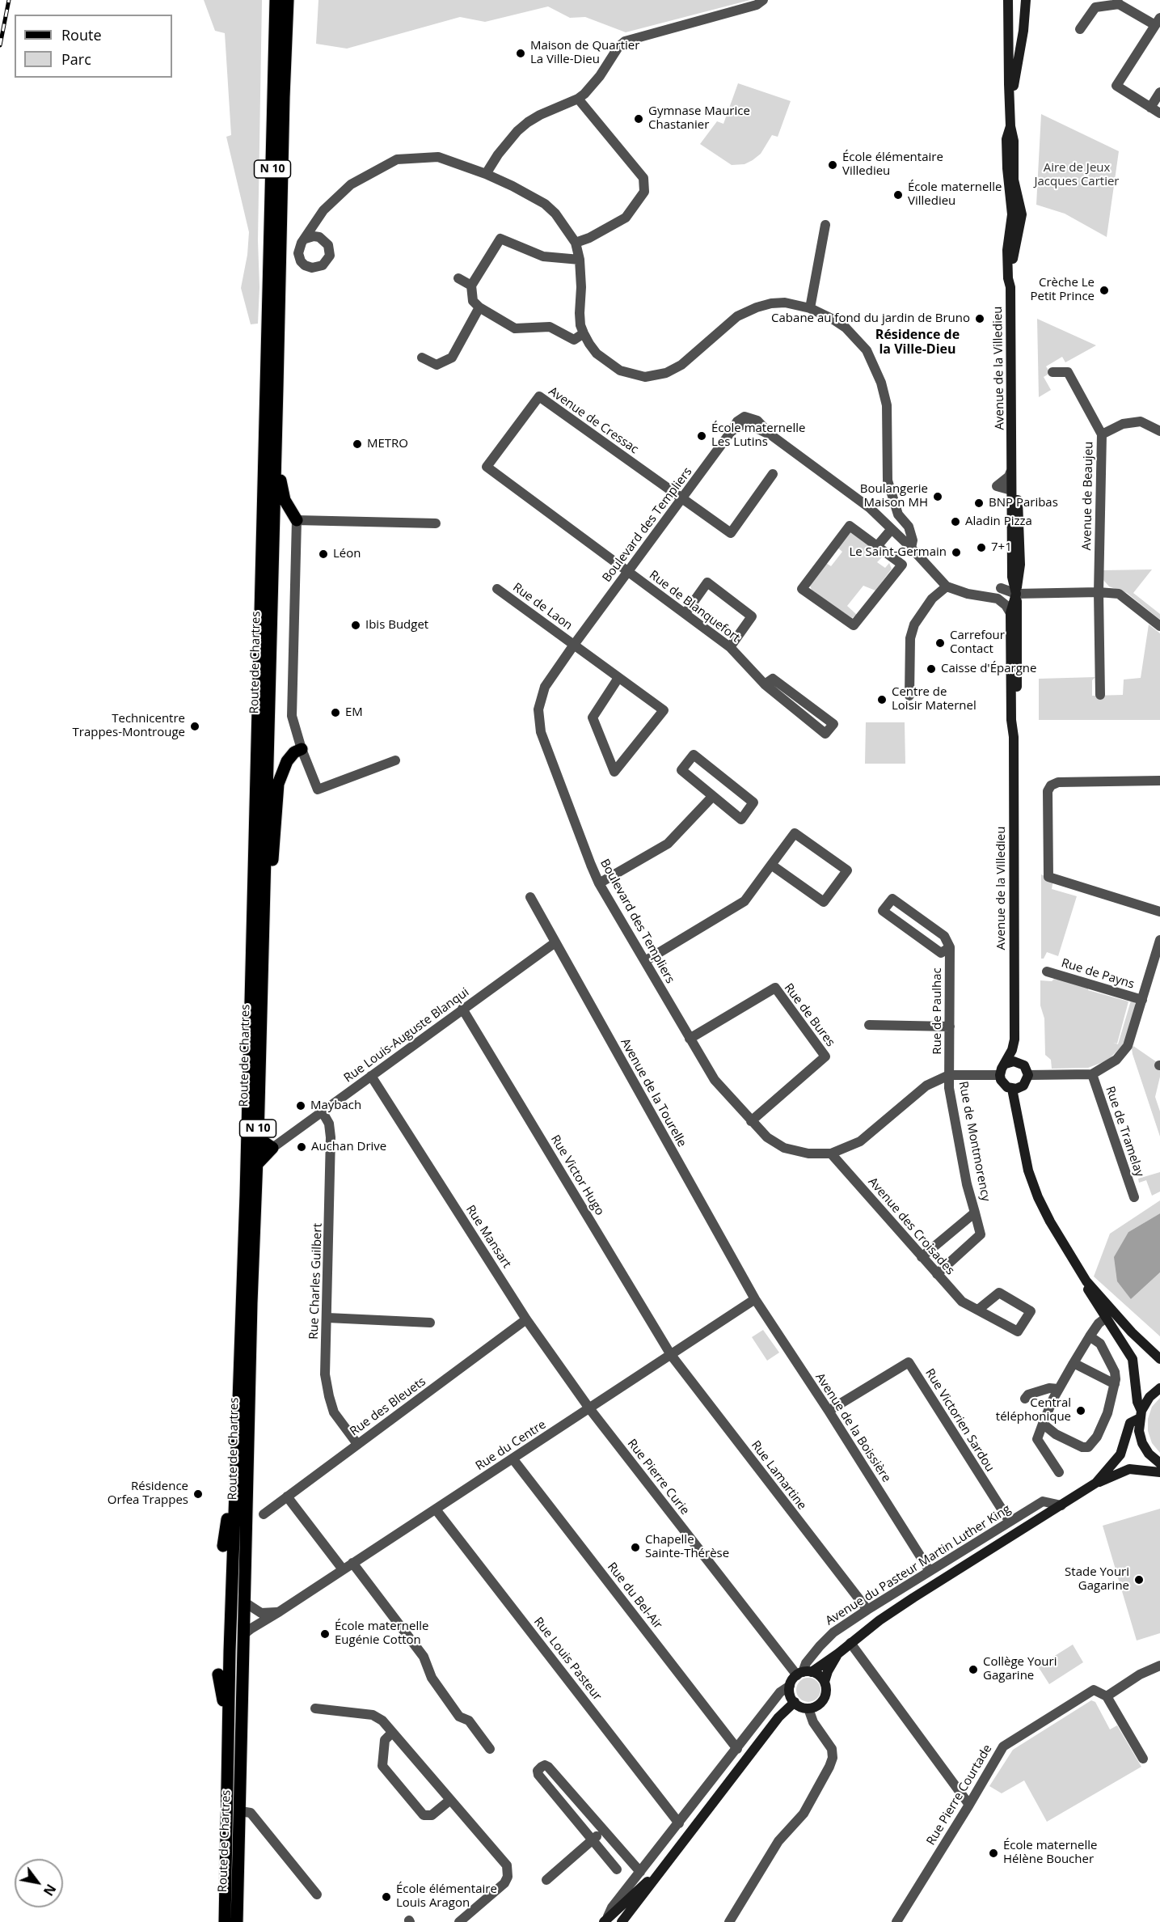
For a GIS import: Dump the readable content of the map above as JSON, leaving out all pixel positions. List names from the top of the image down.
{
  "streets": {
    "main road": ["N 10", "Route de Chartres"],
    "street": [
      "Avenue de la Villedieu",
      "Avenue de Cressac",
      "Avenue de Beaujeu",
      "Boulevard des Templiers",
      "Rue de Laon",
      "Rue de Blanquefort",
      "Rue de Payns",
      "Rue de Paulhac",
      "Rue de Bures",
      "Rue Louis-Auguste Blanqui",
      "Avenue de la Tourelle",
      "Rue de Tramelay",
      "Rue de Montmorency",
      "Rue Victor Hugo",
      "Avenue des Croisades",
      "Rue Mansart",
      "Rue Charles Guilbert",
      "Rue des Bleuets",
      "Rue Victorien Sardou",
      "Avenue de la Boissière",
      "Rue du Centre",
      "Rue Lamartine",
      "Rue Pierre Curie",
      "Avenue du Pasteur Martin Luther King",
      "Rue du Bel-Air",
      "Rue Louis Pasteur",
      "Rue Pierre Courtade"
    ]
  },
  "crossings": [
    ["N 10", "Route de Chartres"],
    ["Avenue de la Villedieu", "Boulevard des Templiers"],
    ["Avenue de Cressac", "Boulevard des Templiers"],
    ["Avenue de Cressac", "Rue de Blanquefort"],
    ["Boulevard des Templiers", "Rue de Laon"],
    ["Boulevard des Templiers", "Rue de Blanquefort"],
    ["Boulevard des Templiers", "Rue de Paulhac"],
    ["Boulevard des Templiers", "Rue de Bures"],
    ["Boulevard des Templiers", "Rue de Montmorency"],
    ["Boulevard des Templiers", "Avenue des Croisades"],
    ["Route de Chartres", "Rue du Centre"],
    ["Rue de Paulhac", "Rue de Montmorency"],
    ["Rue Louis-Auguste Blanqui", "Avenue de la Tourelle"],
    ["Rue Louis-Auguste Blanqui", "Rue Victor Hugo"],
    ["Rue Louis-Auguste Blanqui", "Rue Mansart"],
    ["Rue Louis-Auguste Blanqui", "Rue Charles Guilbert"],
    ["Avenue de la Tourelle", "Avenue de la Boissière"],
    ["Avenue de la Tourelle", "Rue du Centre"],
    ["Rue de Montmorency", "Avenue des Croisades"],
    ["Rue Victor Hugo", "Rue du Centre"],
    ["Rue Victor Hugo", "Rue Lamartine"],
    ["Rue Mansart", "Rue des Bleuets"],
    ["Rue Mansart", "Rue du Centre"],
    ["Rue Mansart", "Rue Pierre Curie"],
    ["Rue Charles Guilbert", "Rue des Bleuets"],
    ["Rue Victorien Sardou", "Avenue de la Boissière"],
    ["Rue Victorien Sardou", "Avenue du Pasteur Martin Luther King"],
    ["Avenue de la Boissière", "Rue du Centre"],
    ["Avenue de la Boissière", "Avenue du Pasteur Martin Luther King"],
    ["Rue du Centre", "Rue Lamartine"],
    ["Rue du Centre", "Rue Pierre Curie"],
    ["Rue du Centre", "Rue du Bel-Air"],
    ["Rue du Centre", "Rue Louis Pasteur"],
    ["Rue Lamartine", "Avenue du Pasteur Martin Luther King"],
    ["Rue Pierre Curie", "Avenue du Pasteur Martin Luther King"],
    ["Avenue du Pasteur Martin Luther King", "Rue du Bel-Air"],
    ["Avenue du Pasteur Martin Luther King", "Rue Louis Pasteur"]
  ],
  "districts": ["Résidence de la Ville-Dieu"],
  "parks": ["Aire de Jeux Jacques Cartier"],
  "places": [
    "Maison de Quartier La Ville-Dieu",
    "Gymnase Maurice Chastanier",
    "École élémentaire Villedieu",
    "École maternelle Villedieu",
    "Crèche Le Petit Prince",
    "Cabane au fond du jardin de Bruno",
    "École maternelle Les Lutins",
    "METRO",
    "Boulangerie Maison MH",
    "BNP Paribas",
    "Aladin Pizza",
    "7+1",
    "Le Saint-Germain",
    "Léon",
    "Ibis Budget",
    "Carrefour Contact",
    "Caisse d'Épargne",
    "Centre de Loisir Maternel",
    "EM",
    "Technicentre Trappes-Montrouge",
    "Maybach",
    "Auchan Drive",
    "Central téléphonique",
    "Résidence Orfea Trappes",
    "Chapelle Sainte-Thérèse",
    "Stade Youri Gagarine",
    "École maternelle Eugénie Cotton",
    "Collège Youri Gagarine",
    "École maternelle Hélène Boucher",
    "École élémentaire Louis Aragon"
  ],
  "legend": ["Route", "Parc"],
  "north": "bottom right"
}
